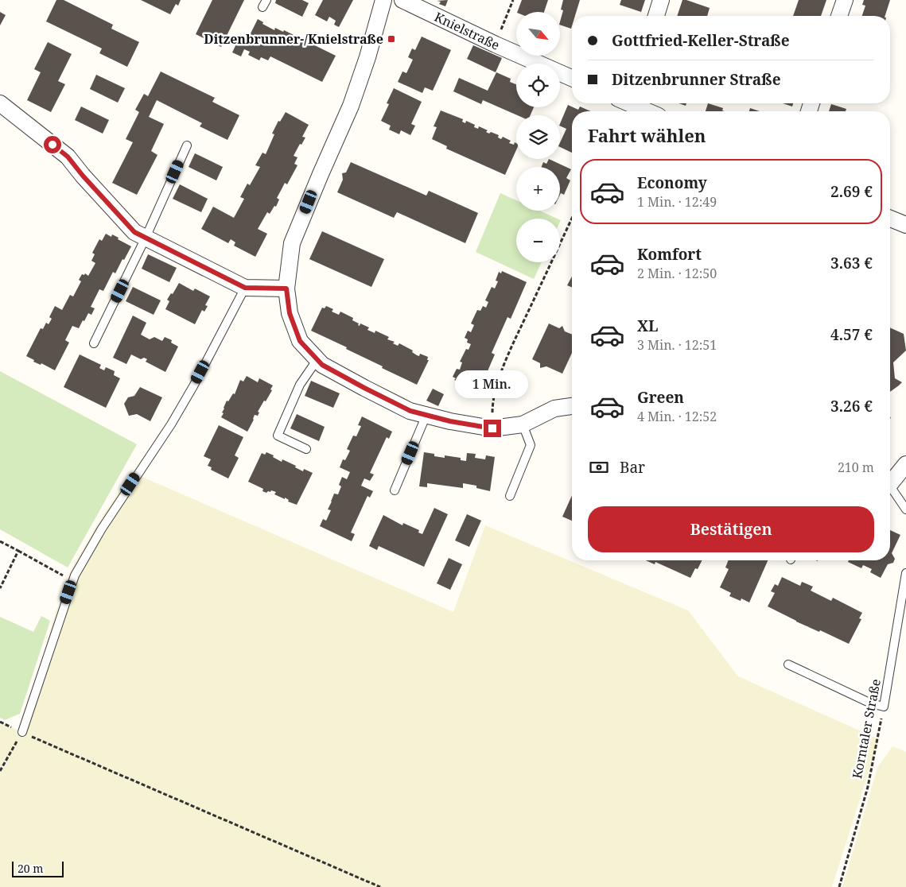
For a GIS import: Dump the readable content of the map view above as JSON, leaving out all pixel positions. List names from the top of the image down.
{
  "streets": {
    "street": ["Knielstraße"],
    "lane": ["Korntaler Straße"]
  },
  "places": {
    "transit": ["Ditzenbrunner-/Knielstraße"]
  },
  "scale_bar": "20 m",
  "north": "bottom right",
  "page": {
    "map_buttons": ["+", "−"],
    "banner": ["Gottfried-Keller-Straße", "Ditzenbrunner Straße"],
    "heading": "Fahrt wählen",
    "list": [
      {
        "name": "Economy",
        "note": "1 Min. · 12:49",
        "value": "2.69 €"
      },
      {
        "name": "Komfort",
        "note": "2 Min. · 12:50",
        "value": "3.63 €"
      },
      {
        "name": "XL",
        "note": "3 Min. · 12:51",
        "value": "4.57 €"
      },
      {
        "name": "Green",
        "note": "4 Min. · 12:52",
        "value": "3.26 €"
      }
    ],
    "bubble": "1 Min.",
    "pay": ["Bar", "210 m"],
    "buttons": "Bestätigen",
    "scale": "20 m"
  }
}
